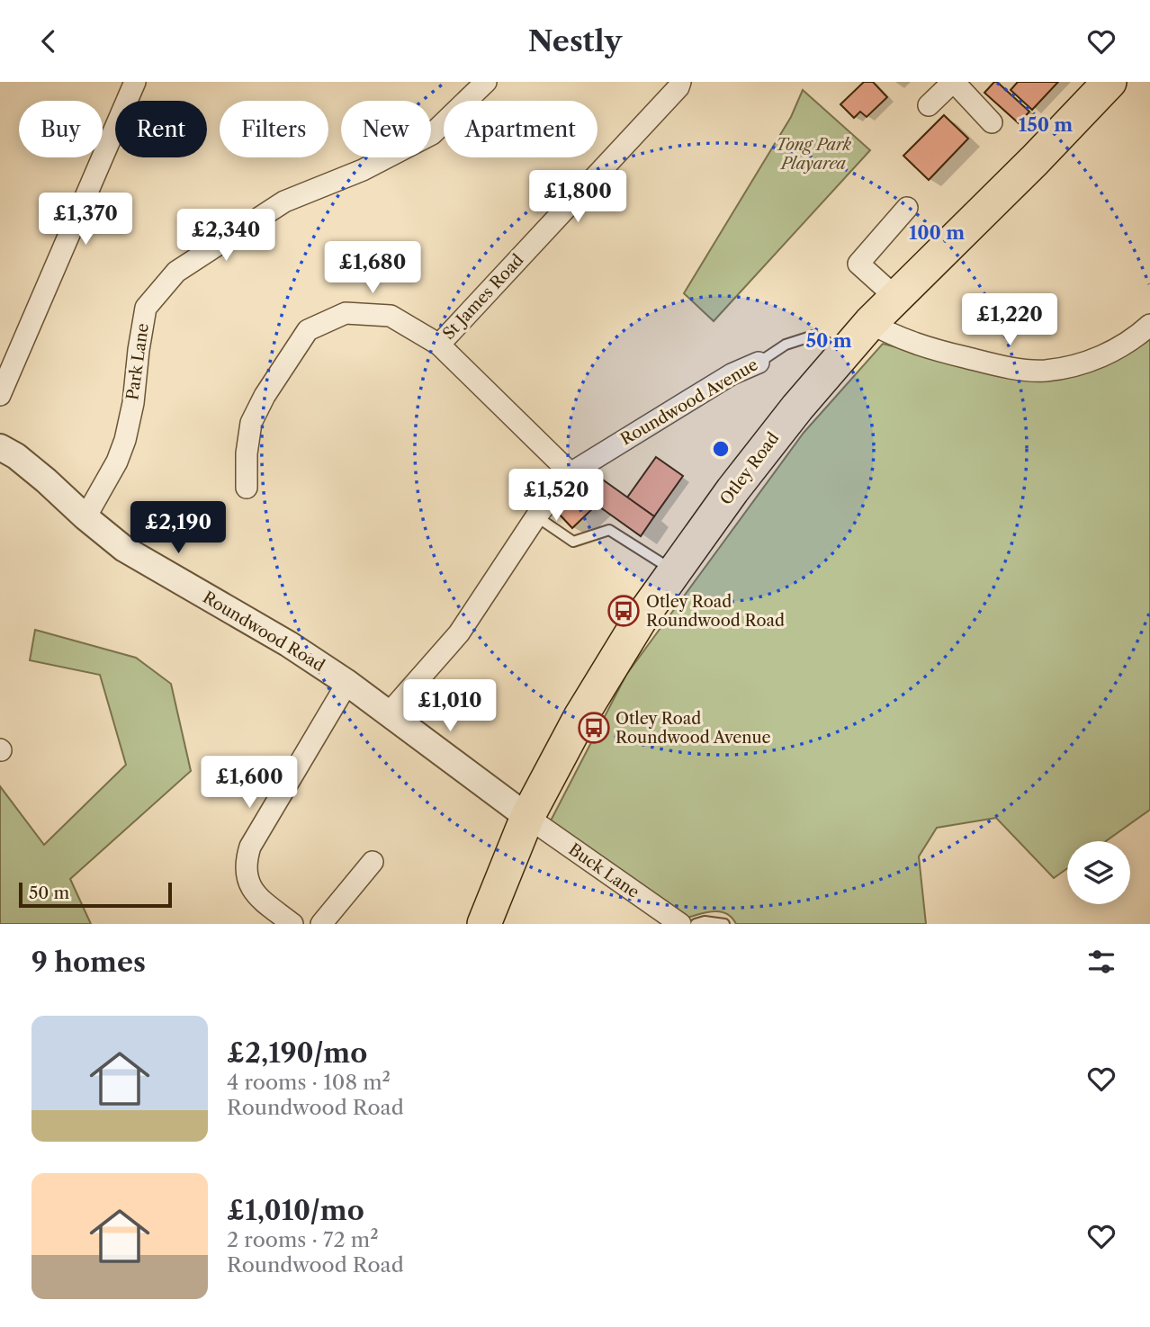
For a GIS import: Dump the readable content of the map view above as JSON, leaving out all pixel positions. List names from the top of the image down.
{
  "streets": {
    "main road": ["Otley Road"],
    "street": [
      "St James Road",
      "Park Lane",
      "Roundwood Avenue",
      "Roundwood Road",
      "Buck Lane"
    ]
  },
  "crossings": [
    ["Park Lane", "Roundwood Road"],
    ["Roundwood Avenue", "Otley Road"],
    ["Roundwood Avenue", "Roundwood Road"],
    ["Otley Road", "Roundwood Road"],
    ["Otley Road", "Buck Lane"],
    ["Roundwood Road", "Buck Lane"]
  ],
  "parks": ["Tong Park Playarea"],
  "places": {
    "bus stop": ["Otley Road Roundwood Road", "Otley Road Roundwood Avenue"]
  },
  "scale_bar": "50 m",
  "page": {
    "header": "Nestly",
    "chip": [
      "Buy",
      "Rent",
      "Filters",
      "New",
      "Apartment"
    ],
    "price": [
      "£1,800",
      "£1,370",
      "£2,340",
      "£1,680",
      "£1,220",
      "£1,520",
      "£2,190",
      "£1,010",
      "£1,600"
    ],
    "scale": "50 m",
    "heading": "9 homes",
    "list": [
      {
        "name": "£2,190/mo",
        "note": "4 rooms · 108 m² · Roundwood Road"
      },
      {
        "name": "£1,010/mo",
        "note": "2 rooms · 72 m² · Roundwood Road"
      }
    ]
  },
  "rings": ["150 m", "100 m", "50 m"]
}
